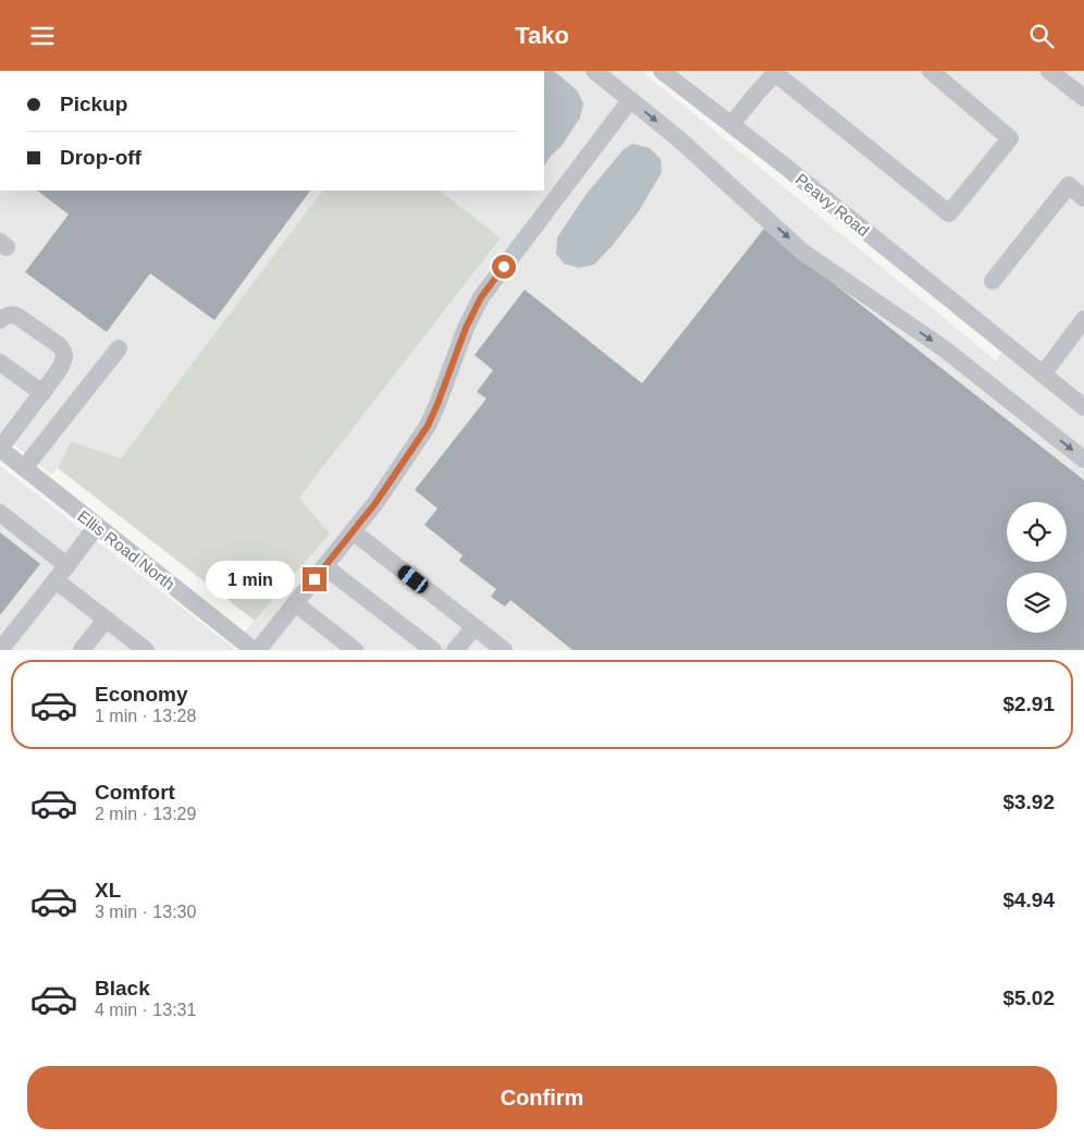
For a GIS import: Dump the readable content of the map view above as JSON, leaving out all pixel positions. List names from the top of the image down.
{
  "streets": {
    "street": ["Peavy Road", "Ellis Road North"]
  },
  "page": {
    "header": "Tako",
    "banner": ["Pickup", "Drop-off"],
    "bubble": "1 min",
    "list": [
      {
        "name": "Economy",
        "note": "1 min · 13:28",
        "value": "$2.91"
      },
      {
        "name": "Comfort",
        "note": "2 min · 13:29",
        "value": "$3.92"
      },
      {
        "name": "XL",
        "note": "3 min · 13:30",
        "value": "$4.94"
      },
      {
        "name": "Black",
        "note": "4 min · 13:31",
        "value": "$5.02"
      }
    ],
    "buttons": "Confirm"
  }
}
